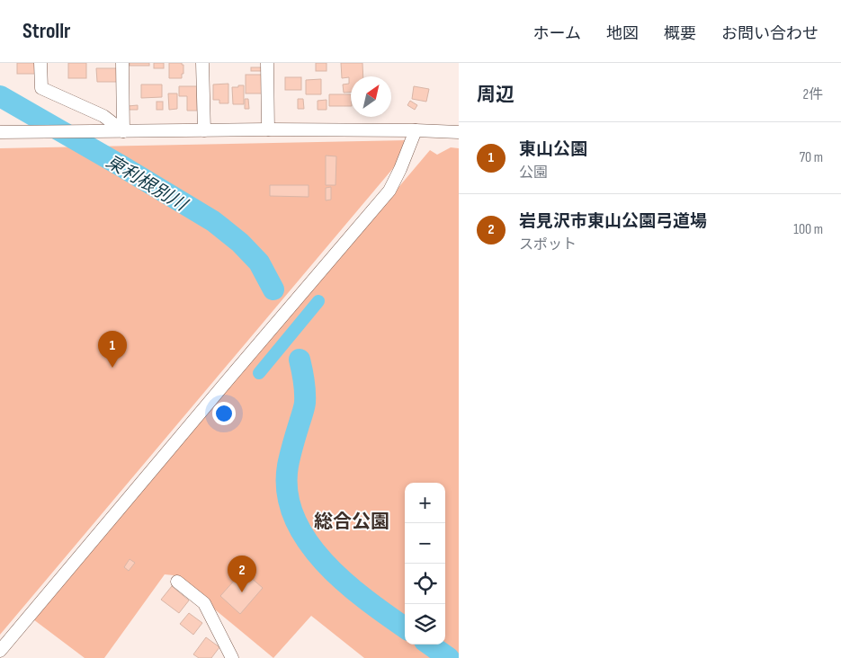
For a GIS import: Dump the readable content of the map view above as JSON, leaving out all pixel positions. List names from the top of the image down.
{
  "districts": ["総合公園"],
  "water": ["東利根別川"],
  "north": "top right",
  "page": {
    "header": "Strollr",
    "nav": [
      "ホーム",
      "地図",
      "概要",
      "お問い合わせ"
    ],
    "heading": ["周辺", "2件"],
    "list": [
      {
        "mark": "1",
        "name": "東山公園",
        "note": "公園",
        "value": "70 m"
      },
      {
        "mark": "2",
        "name": "岩見沢市東山公園弓道場",
        "note": "スポット",
        "value": "100 m"
      }
    ],
    "pins": ["1", "2"],
    "map_buttons": ["+", "−"]
  }
}
